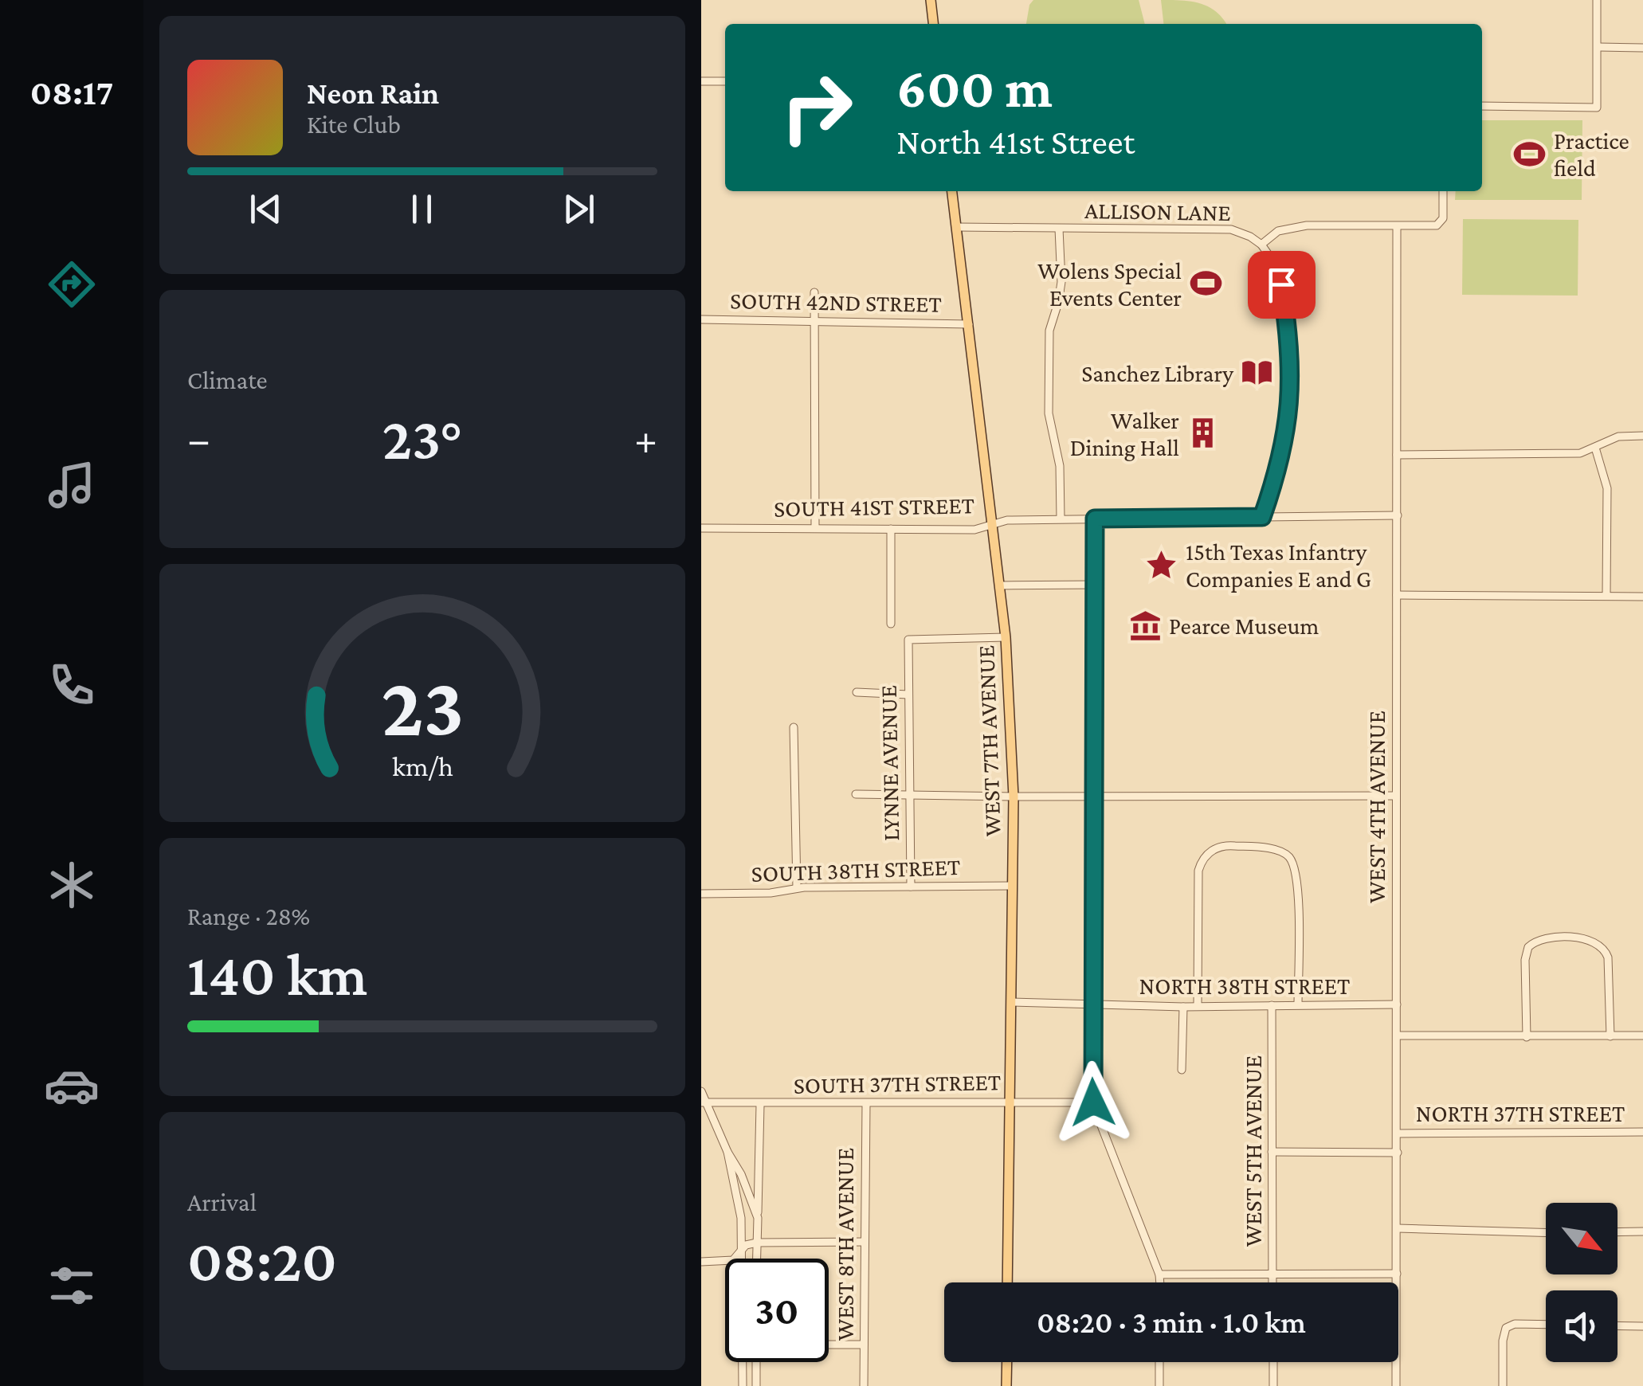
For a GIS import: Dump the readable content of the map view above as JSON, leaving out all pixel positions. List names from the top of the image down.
{
  "streets": {
    "main road": ["WEST 7TH AVENUE"],
    "street": [
      "ALLISON LANE",
      "SOUTH 42ND STREET",
      "SOUTH 41ST STREET",
      "LYNNE AVENUE",
      "WEST 4TH AVENUE",
      "SOUTH 38TH STREET",
      "NORTH 38TH STREET",
      "SOUTH 37TH STREET",
      "NORTH 37TH STREET",
      "WEST 5TH AVENUE",
      "WEST 8TH AVENUE"
    ]
  },
  "crossings": [
    ["ALLISON LANE", "WEST 7TH AVENUE"],
    ["ALLISON LANE", "WEST 4TH AVENUE"],
    ["SOUTH 42ND STREET", "WEST 7TH AVENUE"],
    ["SOUTH 41ST STREET", "WEST 7TH AVENUE"],
    ["SOUTH 41ST STREET", "WEST 4TH AVENUE"],
    ["WEST 7TH AVENUE", "LYNNE AVENUE"],
    ["WEST 7TH AVENUE", "SOUTH 38TH STREET"],
    ["WEST 7TH AVENUE", "SOUTH 37TH STREET"],
    ["LYNNE AVENUE", "SOUTH 38TH STREET"],
    ["WEST 4TH AVENUE", "NORTH 38TH STREET"],
    ["WEST 4TH AVENUE", "NORTH 37TH STREET"],
    ["NORTH 38TH STREET", "WEST 5TH AVENUE"],
    ["SOUTH 37TH STREET", "WEST 8TH AVENUE"],
    ["NORTH 37TH STREET", "WEST 5TH AVENUE"]
  ],
  "places": {
    "sports": ["Practice field", "Wolens Special Events Center"],
    "library": ["Sanchez Library"],
    "building": ["Walker Dining Hall"],
    "place": ["15th Texas Infantry Companies E and G"],
    "museum": ["Pearce Museum"]
  },
  "north": "bottom right",
  "page": {
    "tabs": "08:17",
    "turn": ["600 m", "North 41st Street"],
    "song": ["Neon Rain", "Kite Club"],
    "tile": [
      "Climate",
      ["Range · 28%", "140 km"],
      ["Arrival", "08:20"]
    ],
    "heat": ["−", "23°", "+"],
    "limit": "30",
    "trip": "08:20 · 3 min · 1.0 km",
    "gauge": ["23", "km/h"]
  }
}
